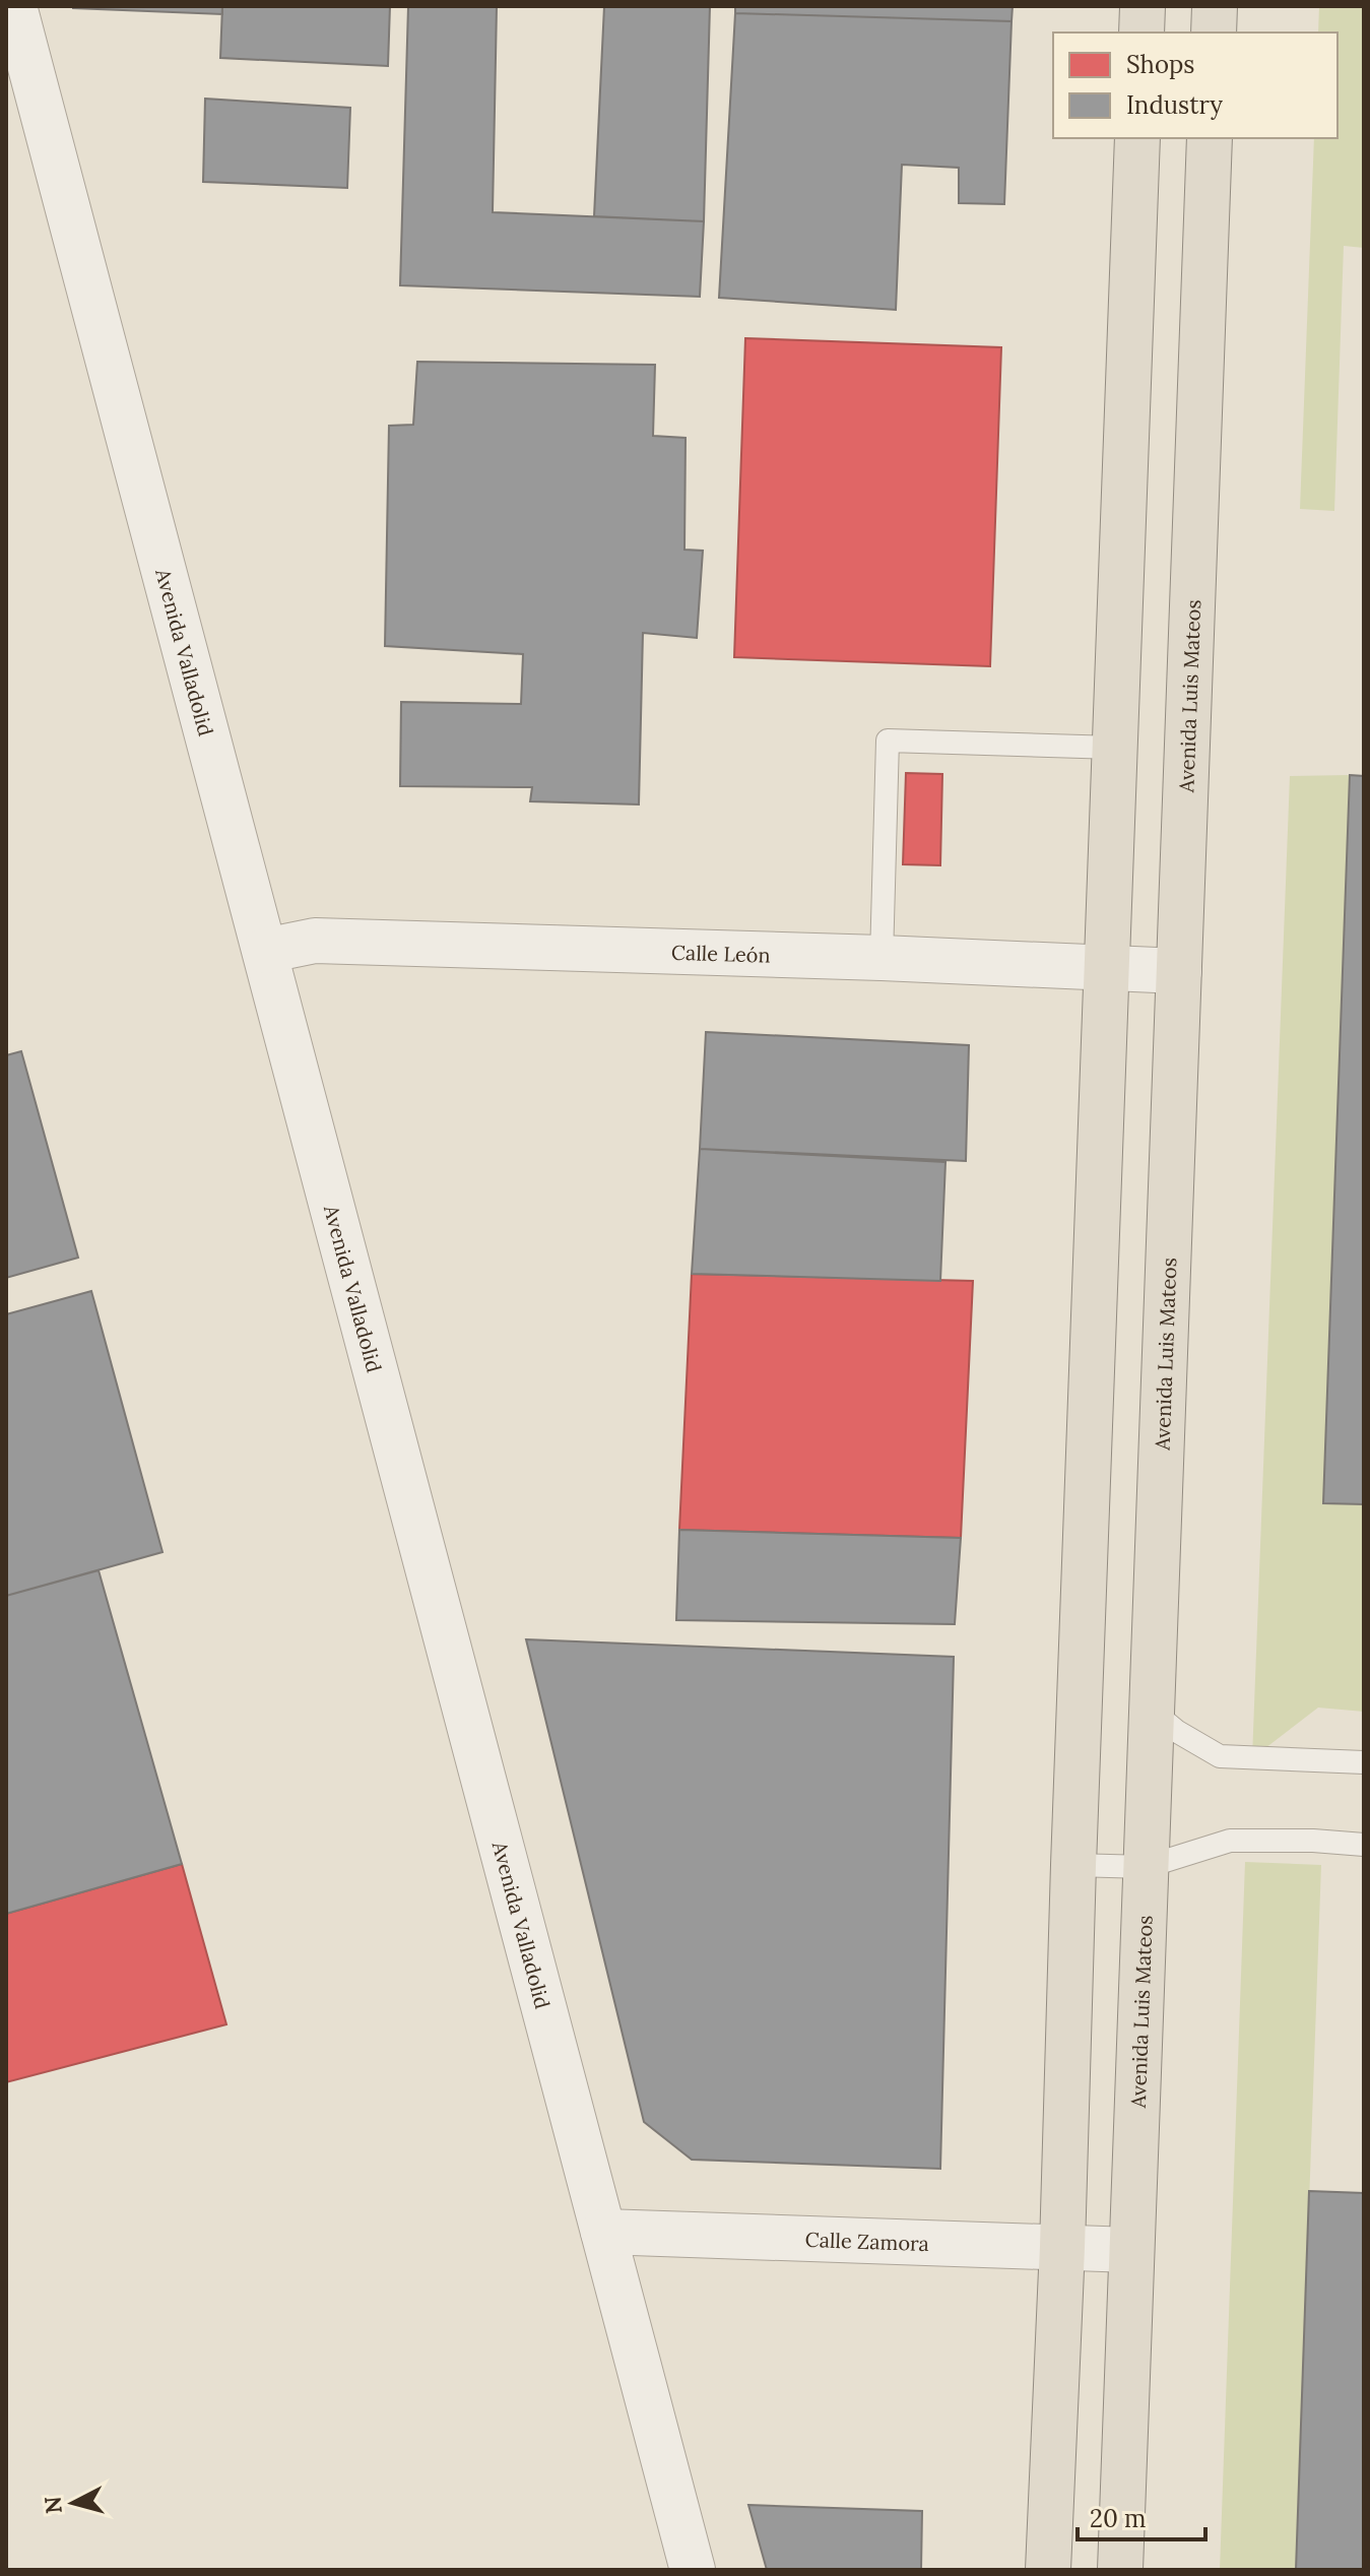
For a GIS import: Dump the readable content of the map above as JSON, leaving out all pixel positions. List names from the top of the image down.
{
  "streets": {
    "highway": ["Avenida Luis Mateos"],
    "street": ["Avenida Valladolid", "Calle León", "Calle Zamora"]
  },
  "crossings": [
    ["Avenida Valladolid", "Calle León"],
    ["Avenida Valladolid", "Calle Zamora"],
    ["Avenida Luis Mateos", "Calle León"],
    ["Avenida Luis Mateos", "Calle Zamora"]
  ],
  "legend": ["Shops", "Industry"],
  "scale_bar": "20 m",
  "north": "left"
}
